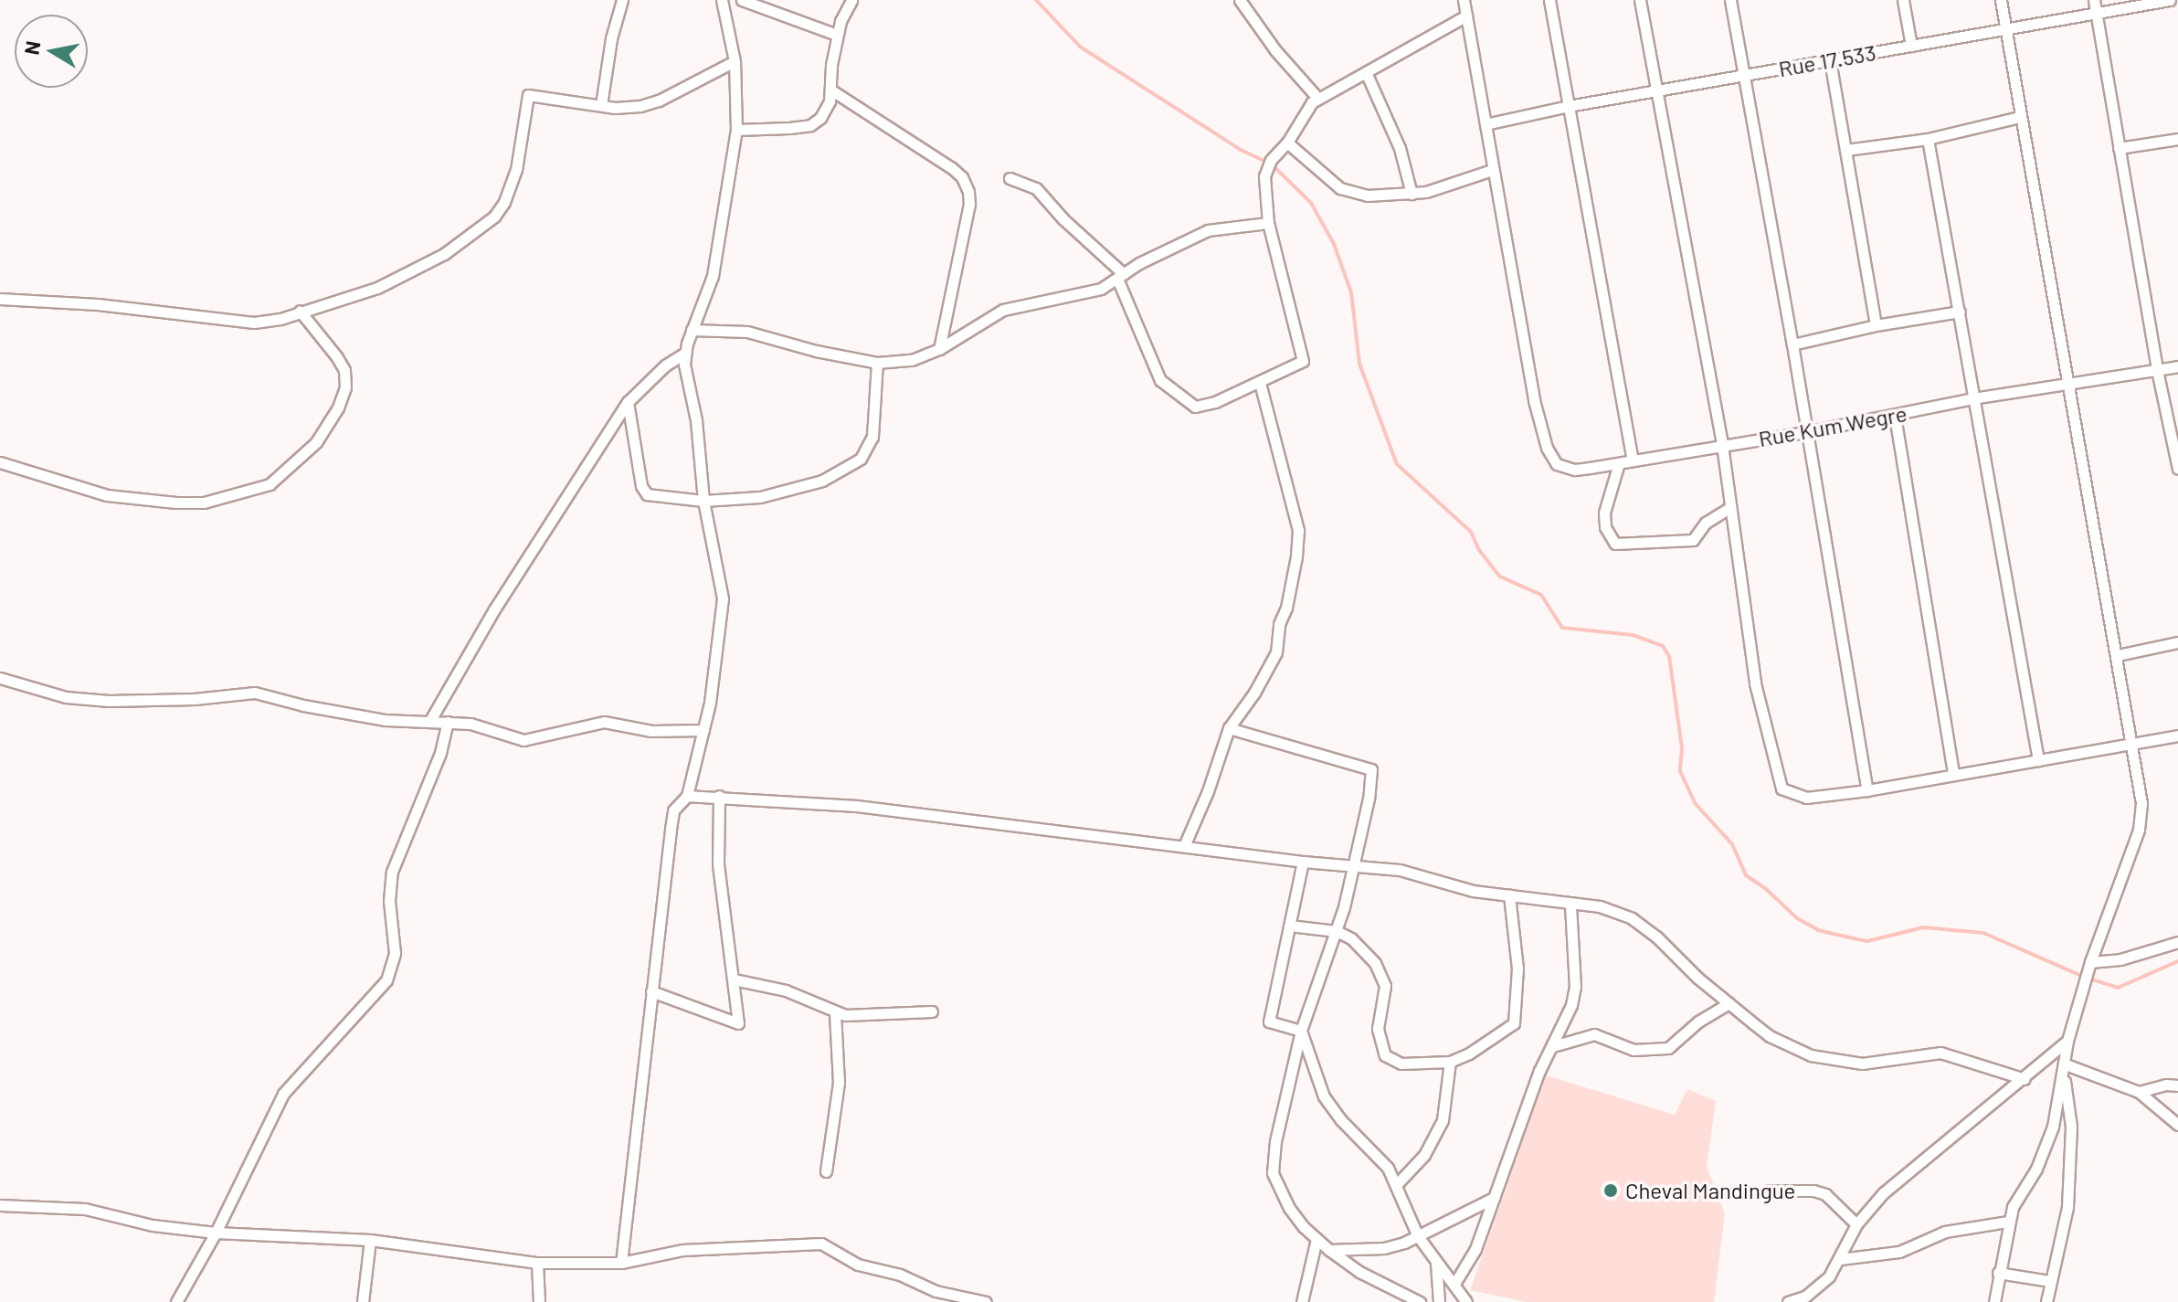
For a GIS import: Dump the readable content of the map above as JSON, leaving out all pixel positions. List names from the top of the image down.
{
  "streets": {
    "street": ["Rue 17.533", "Rue Kum Wegre"]
  },
  "places": ["Cheval Mandingue"],
  "north": "left"
}
